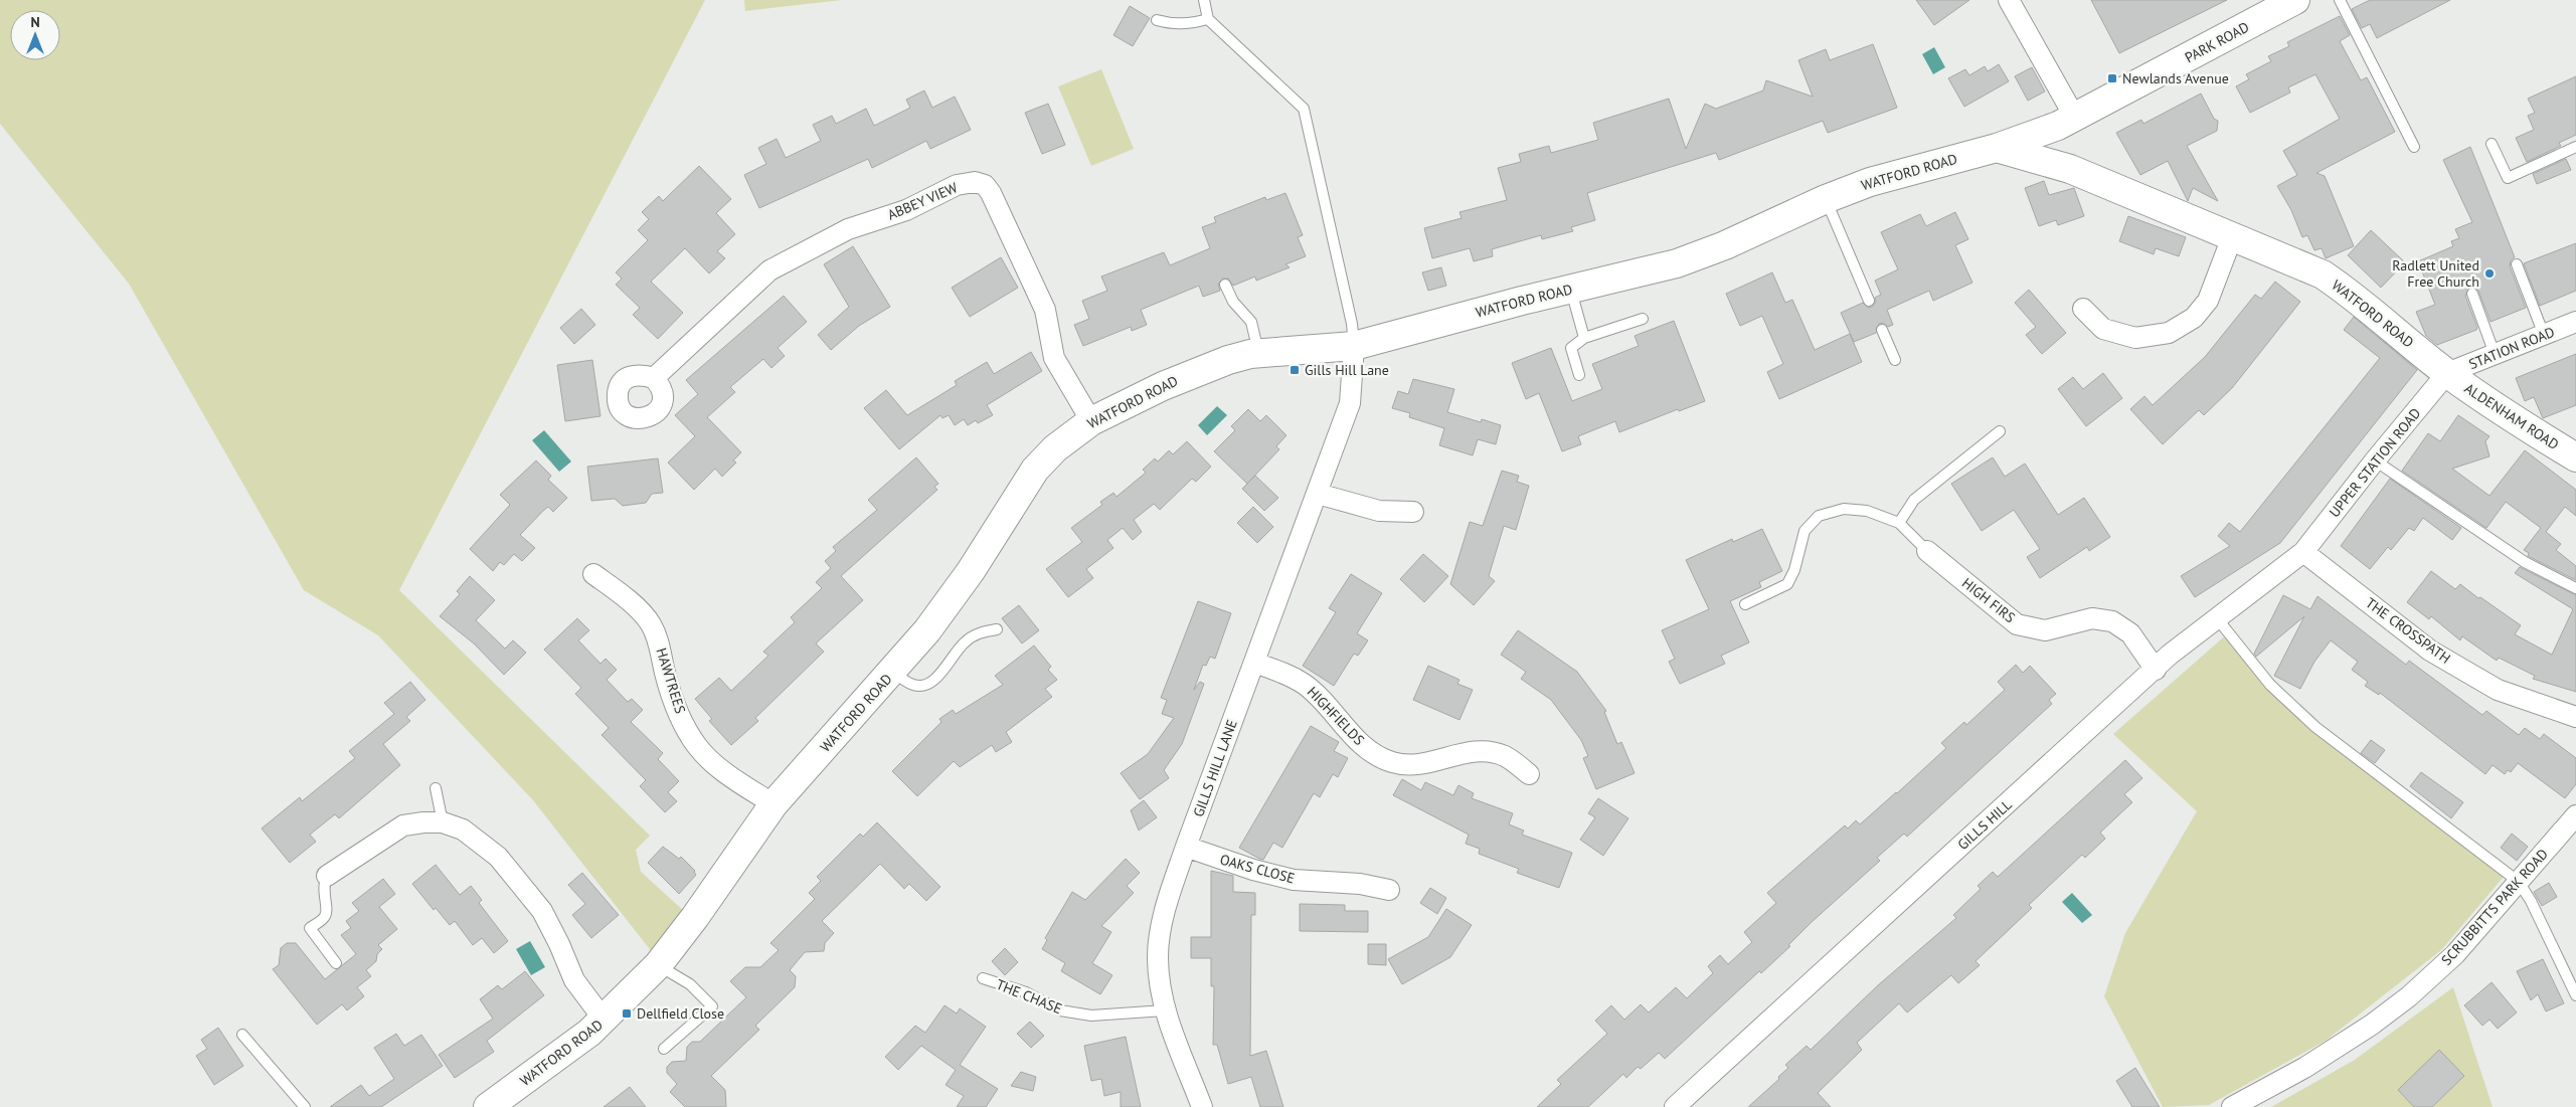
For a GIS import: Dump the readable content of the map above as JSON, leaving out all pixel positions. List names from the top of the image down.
{
  "streets": {
    "main road": ["PARK ROAD", "WATFORD ROAD", "ALDENHAM ROAD"],
    "street": [
      "ABBEY VIEW",
      "STATION ROAD",
      "UPPER STATION ROAD",
      "HIGH FIRS",
      "THE CROSSPATH",
      "HAWTREES",
      "HIGHFIELDS",
      "GILLS HILL LANE",
      "GILLS HILL",
      "OAKS CLOSE",
      "SCRUBBITTS PARK ROAD"
    ],
    "lane": ["THE CHASE"]
  },
  "crossings": [
    ["PARK ROAD", "WATFORD ROAD"],
    ["WATFORD ROAD", "ABBEY VIEW"],
    ["WATFORD ROAD", "STATION ROAD"],
    ["WATFORD ROAD", "ALDENHAM ROAD"],
    ["WATFORD ROAD", "UPPER STATION ROAD"],
    ["WATFORD ROAD", "HAWTREES"],
    ["WATFORD ROAD", "GILLS HILL LANE"],
    ["STATION ROAD", "ALDENHAM ROAD"],
    ["STATION ROAD", "UPPER STATION ROAD"],
    ["ALDENHAM ROAD", "UPPER STATION ROAD"],
    ["UPPER STATION ROAD", "THE CROSSPATH"],
    ["UPPER STATION ROAD", "GILLS HILL"],
    ["HIGH FIRS", "GILLS HILL"],
    ["THE CROSSPATH", "GILLS HILL"],
    ["HIGHFIELDS", "GILLS HILL LANE"],
    ["GILLS HILL LANE", "OAKS CLOSE"],
    ["GILLS HILL LANE", "THE CHASE"]
  ],
  "places": {
    "transit": ["Newlands Avenue", "Gills Hill Lane", "Dellfield Close"],
    "other": ["Radlett United Free Church"]
  },
  "north": "top"
}
